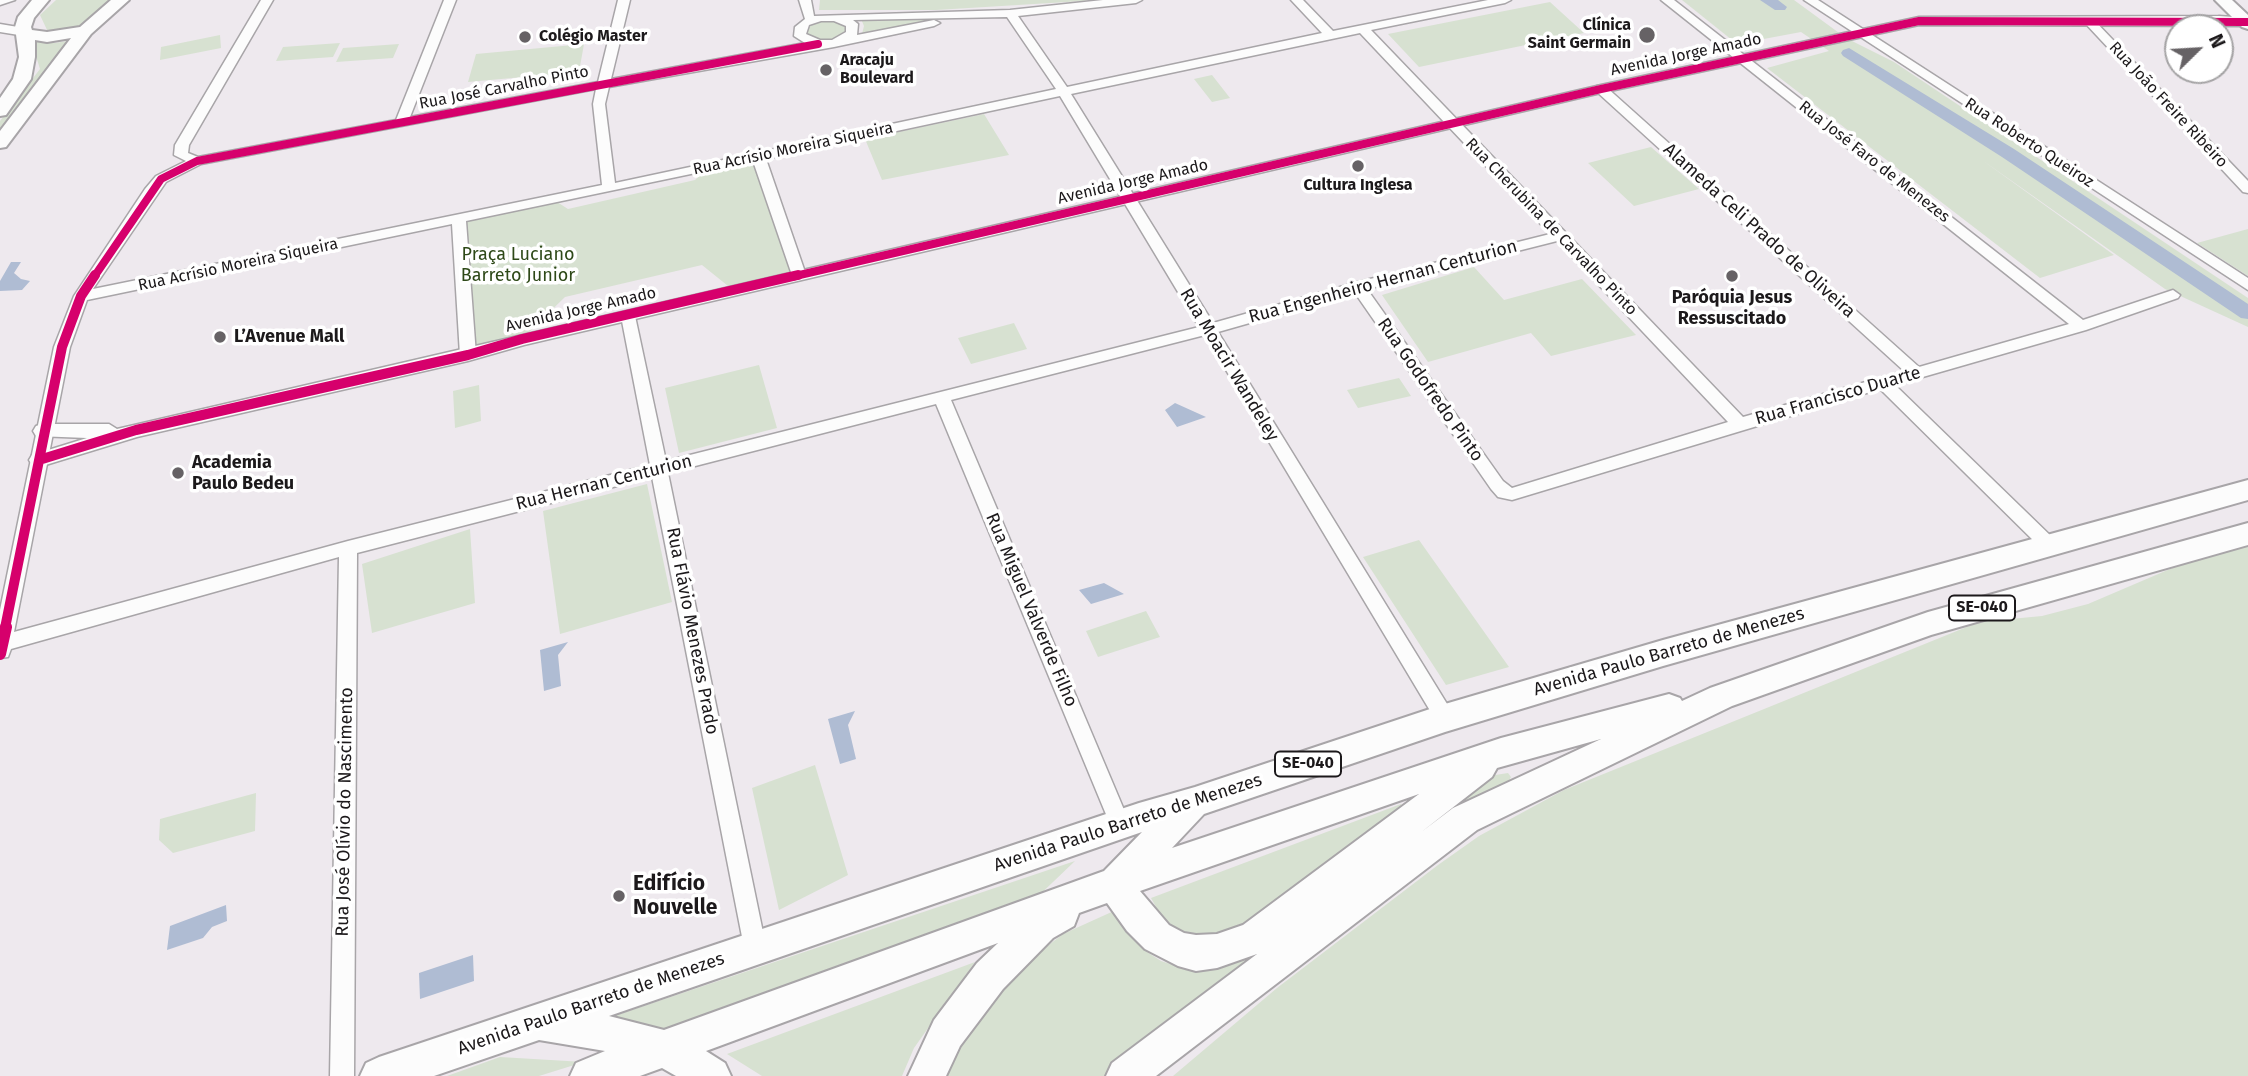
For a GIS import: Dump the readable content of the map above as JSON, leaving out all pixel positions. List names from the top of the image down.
{
  "streets": {
    "main road": ["SE-040", "Avenida Paulo Barreto de Menezes"],
    "street": [
      "Avenida Jorge Amado",
      "Rua José Carvalho Pinto",
      "Rua João Freire Ribeiro",
      "Rua Roberto Queiroz",
      "Rua Acrísio Moreira Siqueira",
      "Rua José Faro de Menezes",
      "Rua Cherubina de Carvalho Pinto",
      "Alameda Celi Prado de Oliveira",
      "Rua Engenheiro Hernan Centurion",
      "Rua Moacir Wandeley",
      "Rua Godofredo Pinto",
      "Rua Francisco Duarte",
      "Rua Hernan Centurion",
      "Rua Miguel Valverde Filho",
      "Rua Flávio Menezes Prado",
      "Rua José Olívio do Nascimento"
    ]
  },
  "crossings": [
    ["Avenida Jorge Amado", "Rua José Carvalho Pinto"],
    ["Avenida Jorge Amado", "Rua João Freire Ribeiro"],
    ["Avenida Jorge Amado", "Rua Roberto Queiroz"],
    ["Avenida Jorge Amado", "Rua José Faro de Menezes"],
    ["Avenida Jorge Amado", "Rua Cherubina de Carvalho Pinto"],
    ["Avenida Jorge Amado", "Alameda Celi Prado de Oliveira"],
    ["Avenida Jorge Amado", "Rua Moacir Wandeley"],
    ["Avenida Jorge Amado", "Rua Flávio Menezes Prado"],
    ["Rua José Carvalho Pinto", "Rua Acrísio Moreira Siqueira"],
    ["Rua José Carvalho Pinto", "Rua Hernan Centurion"],
    ["Rua Acrísio Moreira Siqueira", "Rua Cherubina de Carvalho Pinto"],
    ["Rua Acrísio Moreira Siqueira", "Rua Moacir Wandeley"],
    ["Rua José Faro de Menezes", "Rua Francisco Duarte"],
    ["Rua Cherubina de Carvalho Pinto", "Rua Engenheiro Hernan Centurion"],
    ["Rua Cherubina de Carvalho Pinto", "Rua Francisco Duarte"],
    ["Alameda Celi Prado de Oliveira", "Rua Francisco Duarte"],
    ["Rua Engenheiro Hernan Centurion", "Rua Moacir Wandeley"],
    ["Rua Engenheiro Hernan Centurion", "Rua Godofredo Pinto"],
    ["Rua Engenheiro Hernan Centurion", "Rua Hernan Centurion"],
    ["Rua Moacir Wandeley", "Rua Hernan Centurion"],
    ["Rua Moacir Wandeley", "Avenida Paulo Barreto de Menezes"],
    ["Rua Godofredo Pinto", "Rua Francisco Duarte"],
    ["Rua Hernan Centurion", "Rua Miguel Valverde Filho"],
    ["Rua Hernan Centurion", "Rua Flávio Menezes Prado"],
    ["Rua Hernan Centurion", "Rua José Olívio do Nascimento"],
    ["Rua Miguel Valverde Filho", "Avenida Paulo Barreto de Menezes"],
    ["Rua Flávio Menezes Prado", "Avenida Paulo Barreto de Menezes"]
  ],
  "parks": ["Praça Luciano Barreto Junior"],
  "places": [
    "Clínica Saint Germain",
    "Colégio Master",
    "Aracaju Boulevard",
    "Cultura Inglesa",
    "Paróquia Jesus Ressuscitado",
    "L’Avenue Mall",
    "Academia Paulo Bedeu",
    "Edifício Nouvelle"
  ],
  "north": "top right"
}
